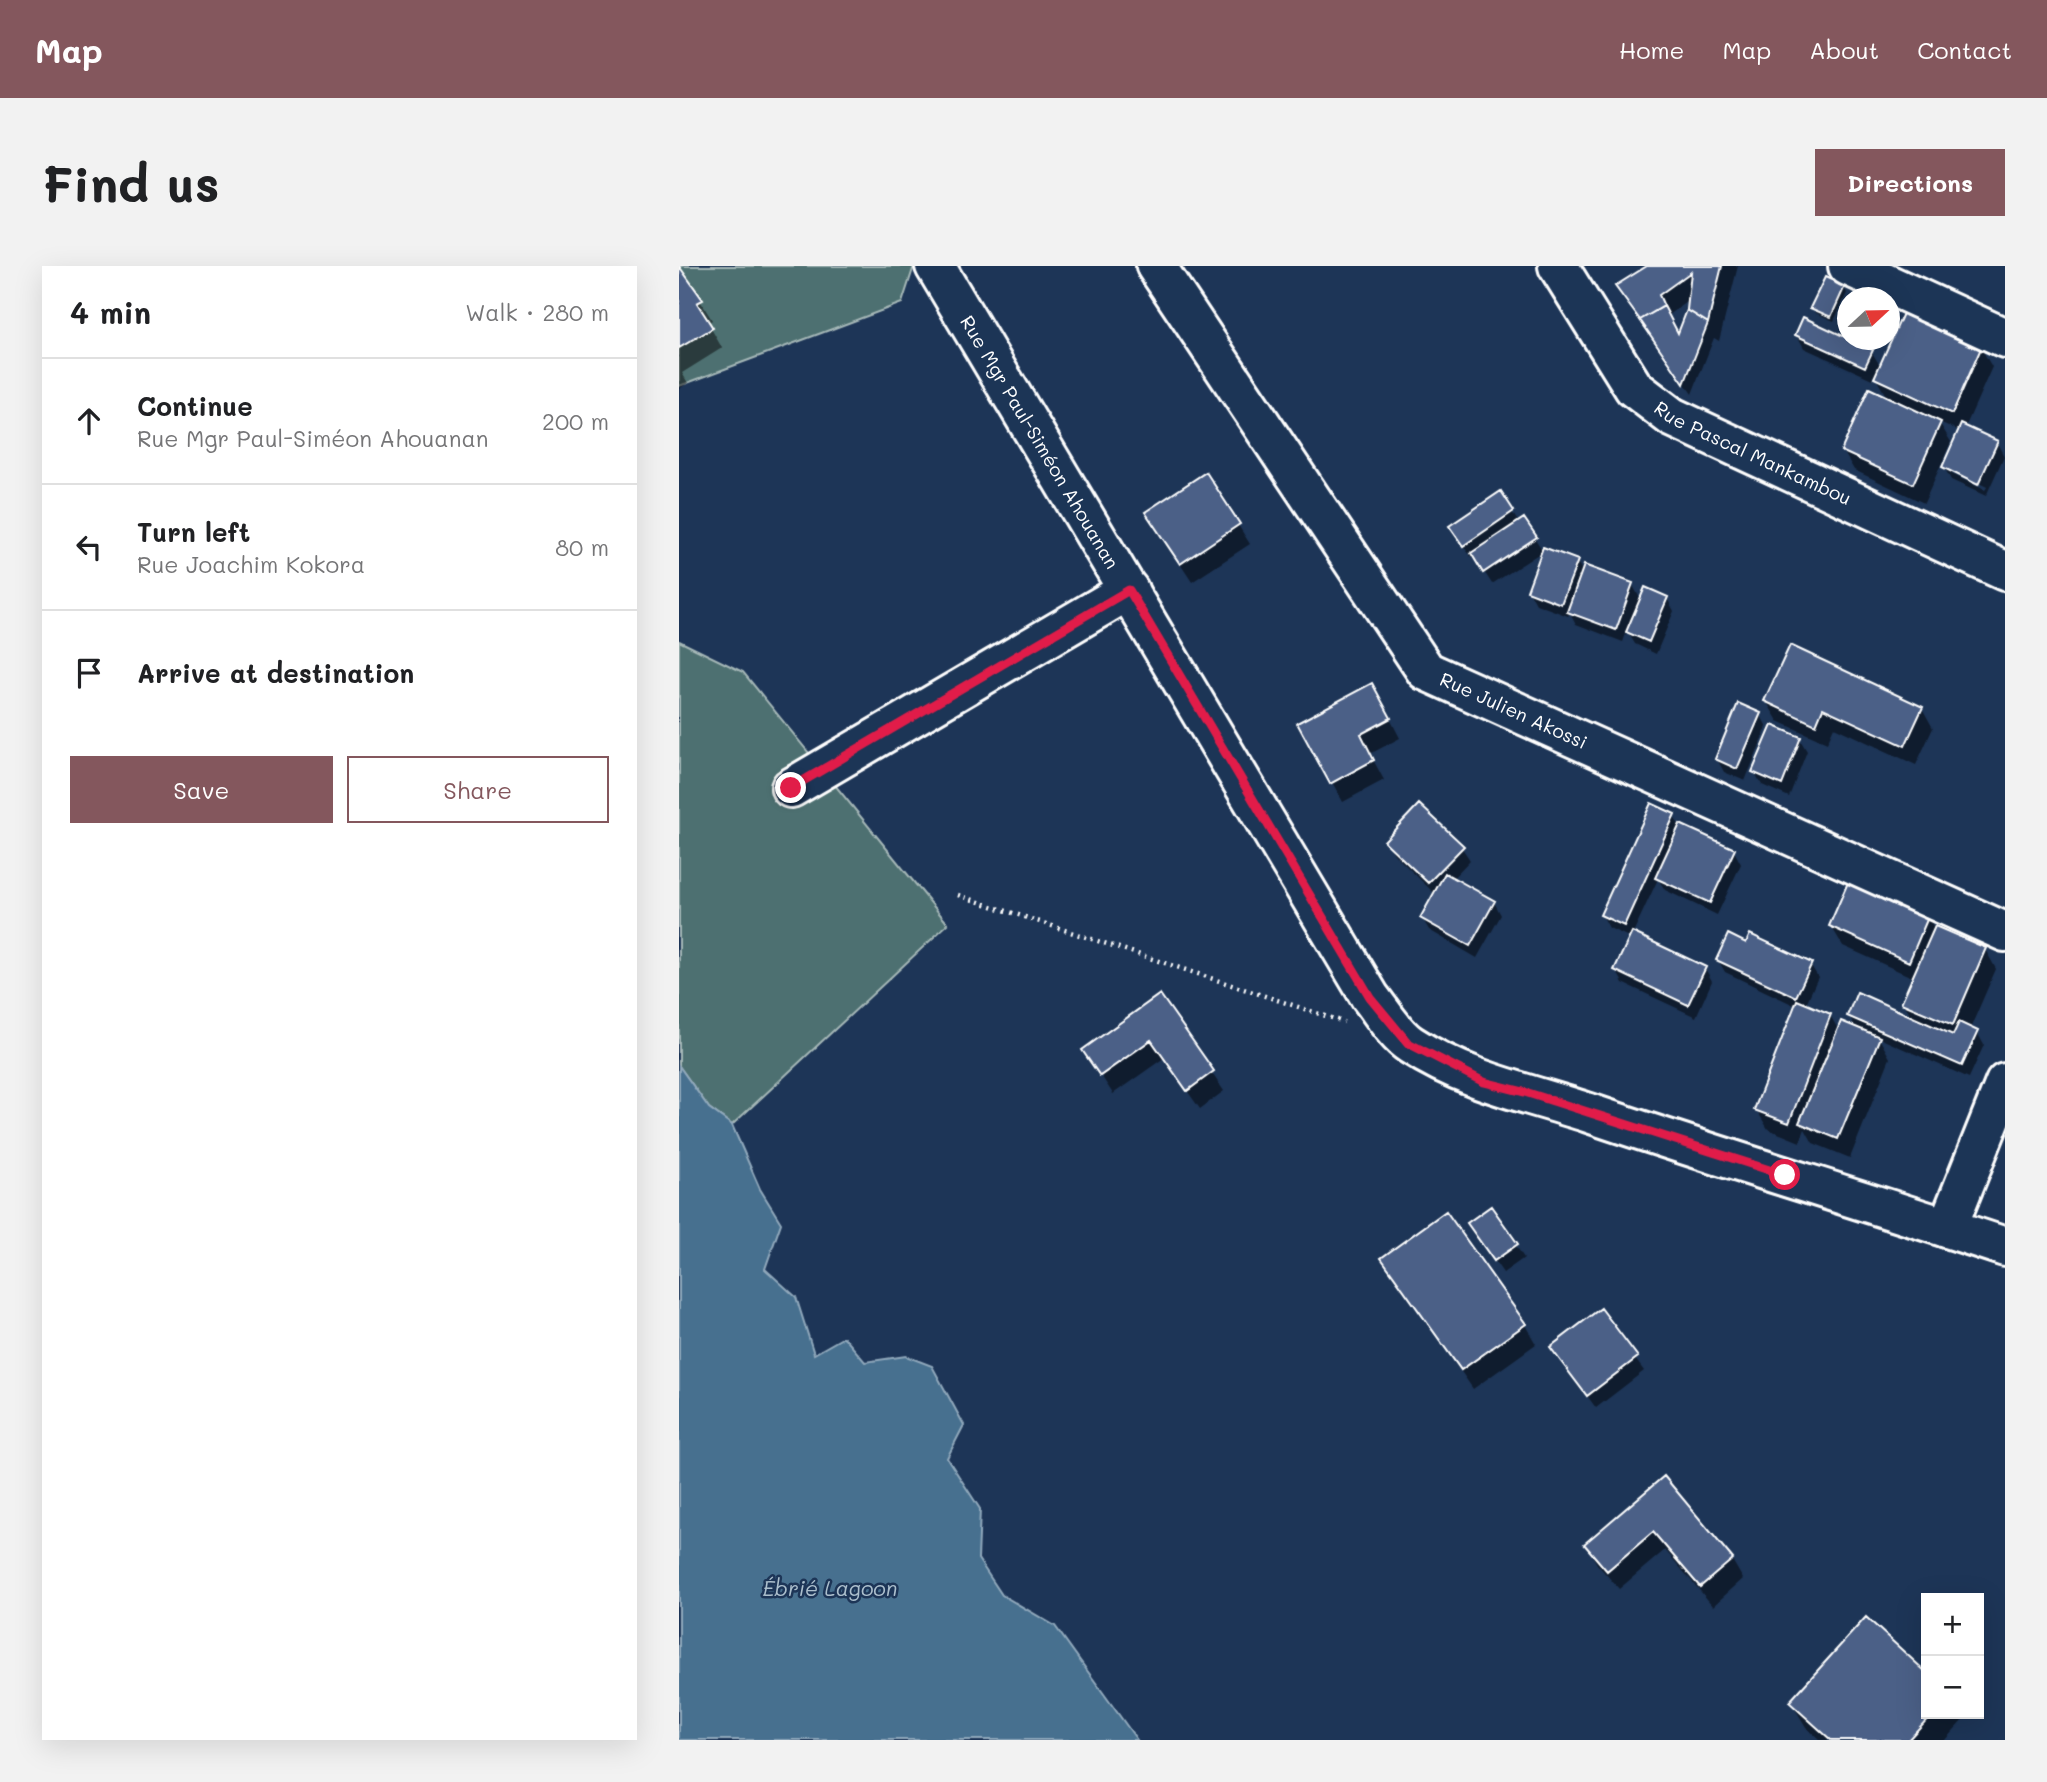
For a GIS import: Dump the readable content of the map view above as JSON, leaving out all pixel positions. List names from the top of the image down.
{
  "streets": {
    "street": ["Rue Mgr Paul-Siméon Ahouanan", "Rue Pascal Mankambou", "Rue Julien Akossi"]
  },
  "water": ["Ébrié Lagoon"],
  "north": "right",
  "page": {
    "header": "Map",
    "nav": [
      "Home",
      "Map",
      "About",
      "Contact"
    ],
    "buttons": [
      "Directions",
      ["Save", "Share"]
    ],
    "title": "Find us",
    "heading": ["4 min", "Walk · 280 m"],
    "list": [
      ["Continue", "Rue Mgr Paul-Siméon Ahouanan", "200 m"],
      ["Turn left", "Rue Joachim Kokora", "80 m"],
      "Arrive at destination"
    ],
    "map_buttons": ["+", "−"]
  }
}
